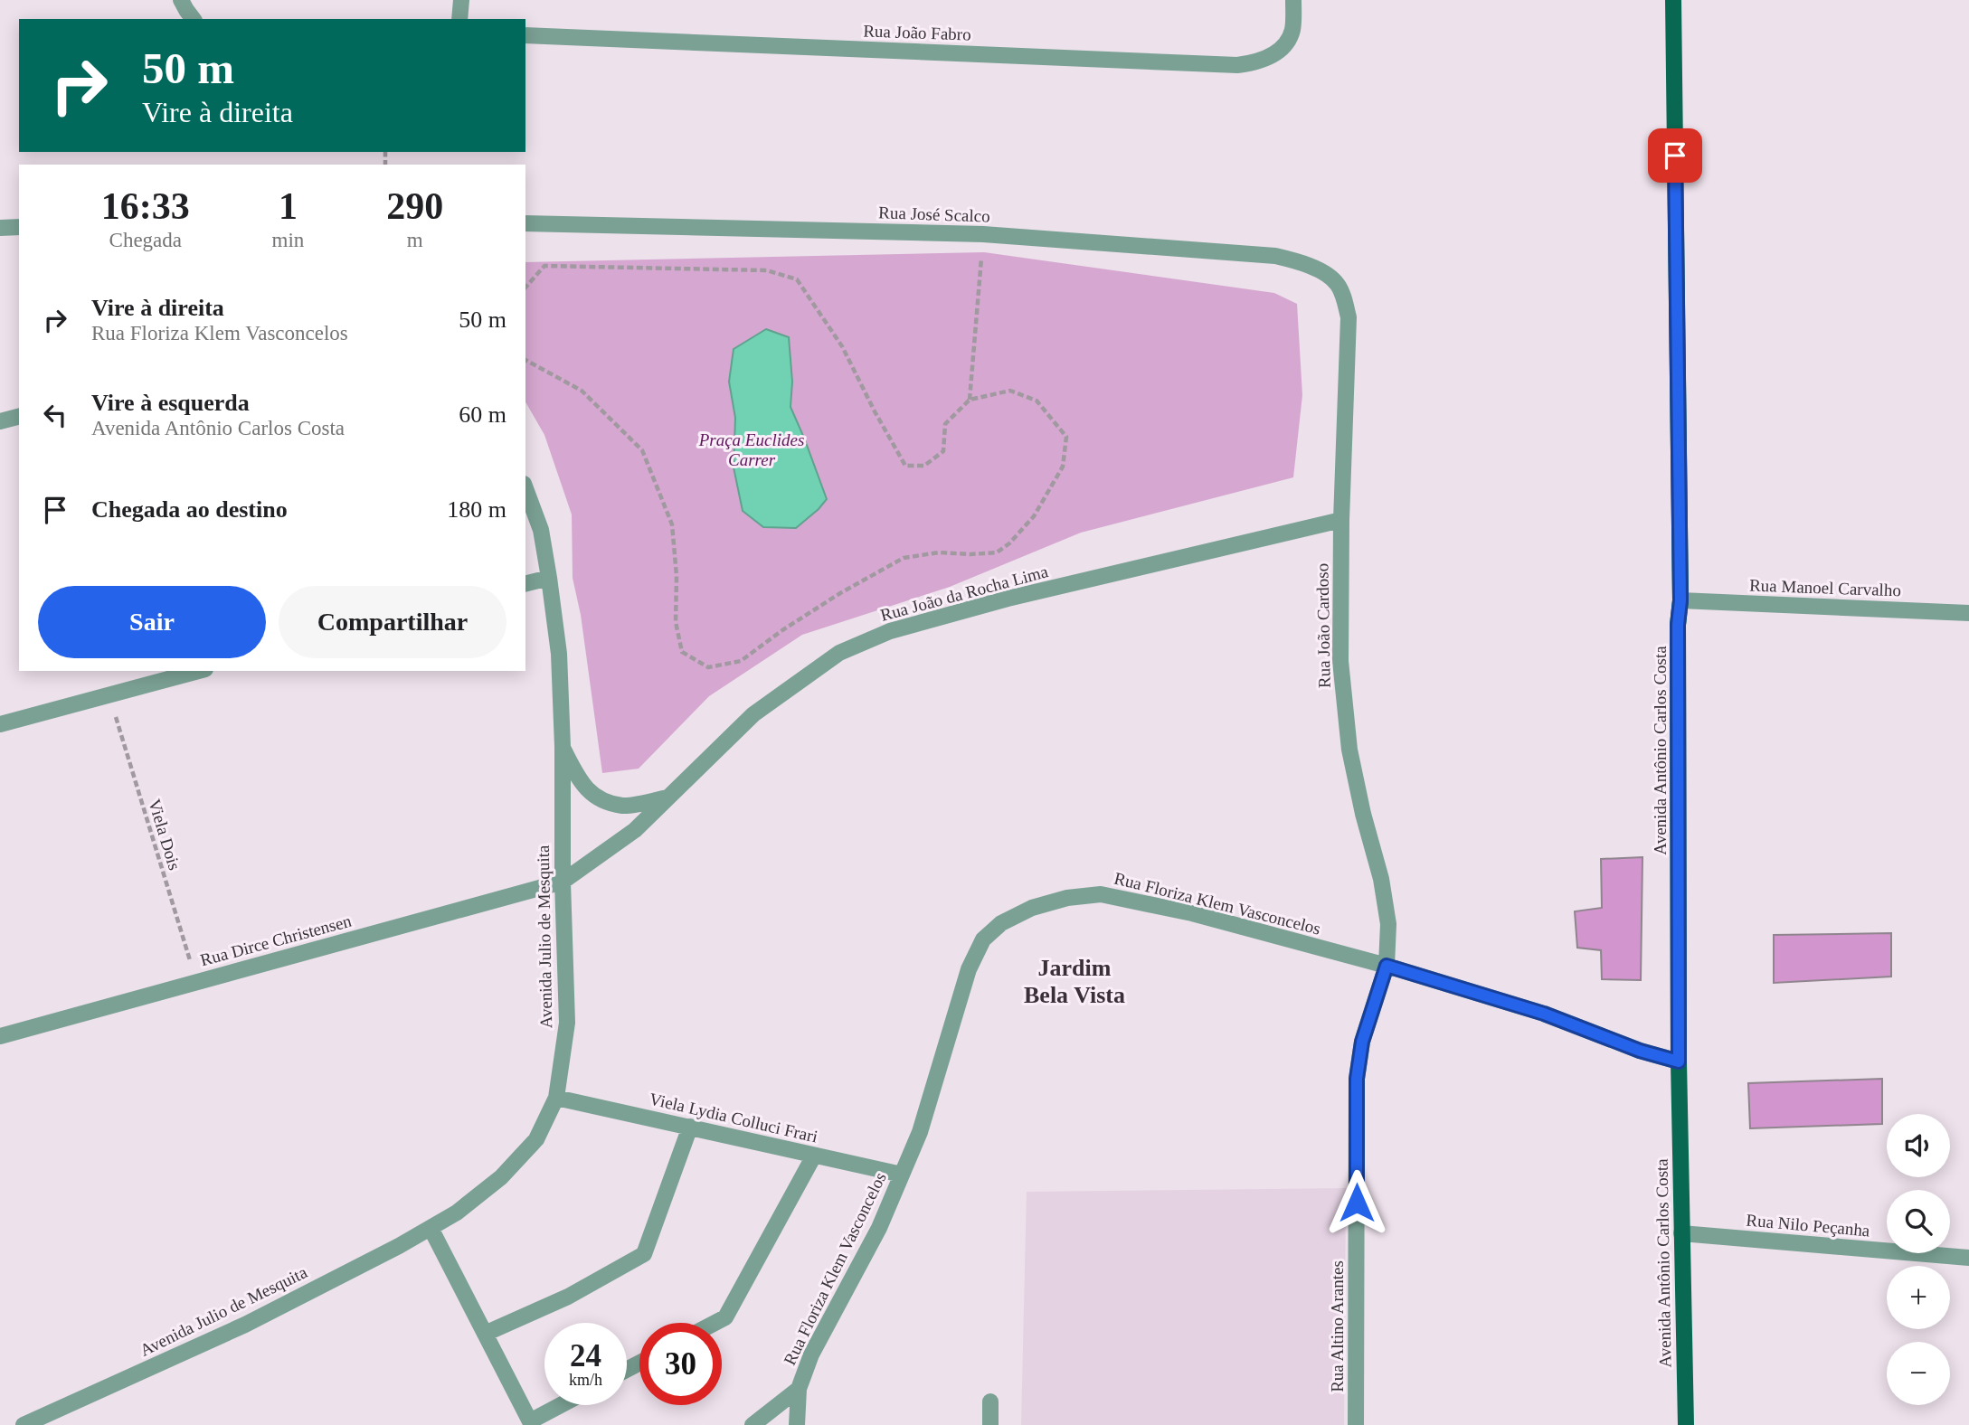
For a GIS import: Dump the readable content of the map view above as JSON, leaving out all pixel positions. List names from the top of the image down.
{
  "streets": {
    "main road": ["Avenida Antônio Carlos Costa"],
    "street": [
      "Rua João Fabro",
      "Rua José Scalco",
      "Rua Manoel Carvalho",
      "Rua João da Rocha Lima",
      "Rua João Cardoso",
      "Rua Floriza Klem Vasconcelos",
      "Avenida Julio de Mesquita",
      "Rua Dirce Christensen",
      "Viela Lydia Colluci Frari",
      "Rua Nilo Peçanha",
      "Rua Altino Arantes"
    ],
    "path": ["Viela Dois"]
  },
  "crossings": [
    ["Rua José Scalco", "Rua João Cardoso"],
    ["Rua Manoel Carvalho", "Avenida Antônio Carlos Costa"],
    ["Rua João da Rocha Lima", "Rua João Cardoso"],
    ["Rua João da Rocha Lima", "Avenida Julio de Mesquita"],
    ["Rua João da Rocha Lima", "Rua Dirce Christensen"],
    ["Rua João Cardoso", "Rua Floriza Klem Vasconcelos"],
    ["Rua João Cardoso", "Rua Altino Arantes"],
    ["Avenida Antônio Carlos Costa", "Rua Floriza Klem Vasconcelos"],
    ["Avenida Antônio Carlos Costa", "Rua Nilo Peçanha"],
    ["Viela Dois", "Rua Dirce Christensen"],
    ["Rua Floriza Klem Vasconcelos", "Viela Lydia Colluci Frari"],
    ["Rua Floriza Klem Vasconcelos", "Rua Altino Arantes"],
    ["Avenida Julio de Mesquita", "Rua Dirce Christensen"],
    ["Avenida Julio de Mesquita", "Viela Lydia Colluci Frari"]
  ],
  "districts": ["Jardim Bela Vista"],
  "parks": ["Praça Euclides Carrer"],
  "page": {
    "turn": ["50 m", "Vire à direita"],
    "eta": [
      "16:33",
      "Chegada",
      "1",
      "min",
      "290",
      "m"
    ],
    "list": [
      {
        "name": "Vire à direita",
        "note": "Rua Floriza Klem Vasconcelos",
        "value": "50 m"
      },
      {
        "name": "Vire à esquerda",
        "note": "Avenida Antônio Carlos Costa",
        "value": "60 m"
      },
      {
        "name": "Chegada ao destino",
        "value": "180 m"
      }
    ],
    "buttons": ["Sair", "Compartilhar"],
    "map_buttons": ["+", "−"],
    "speed": "24 km/h",
    "limit": "30"
  }
}
